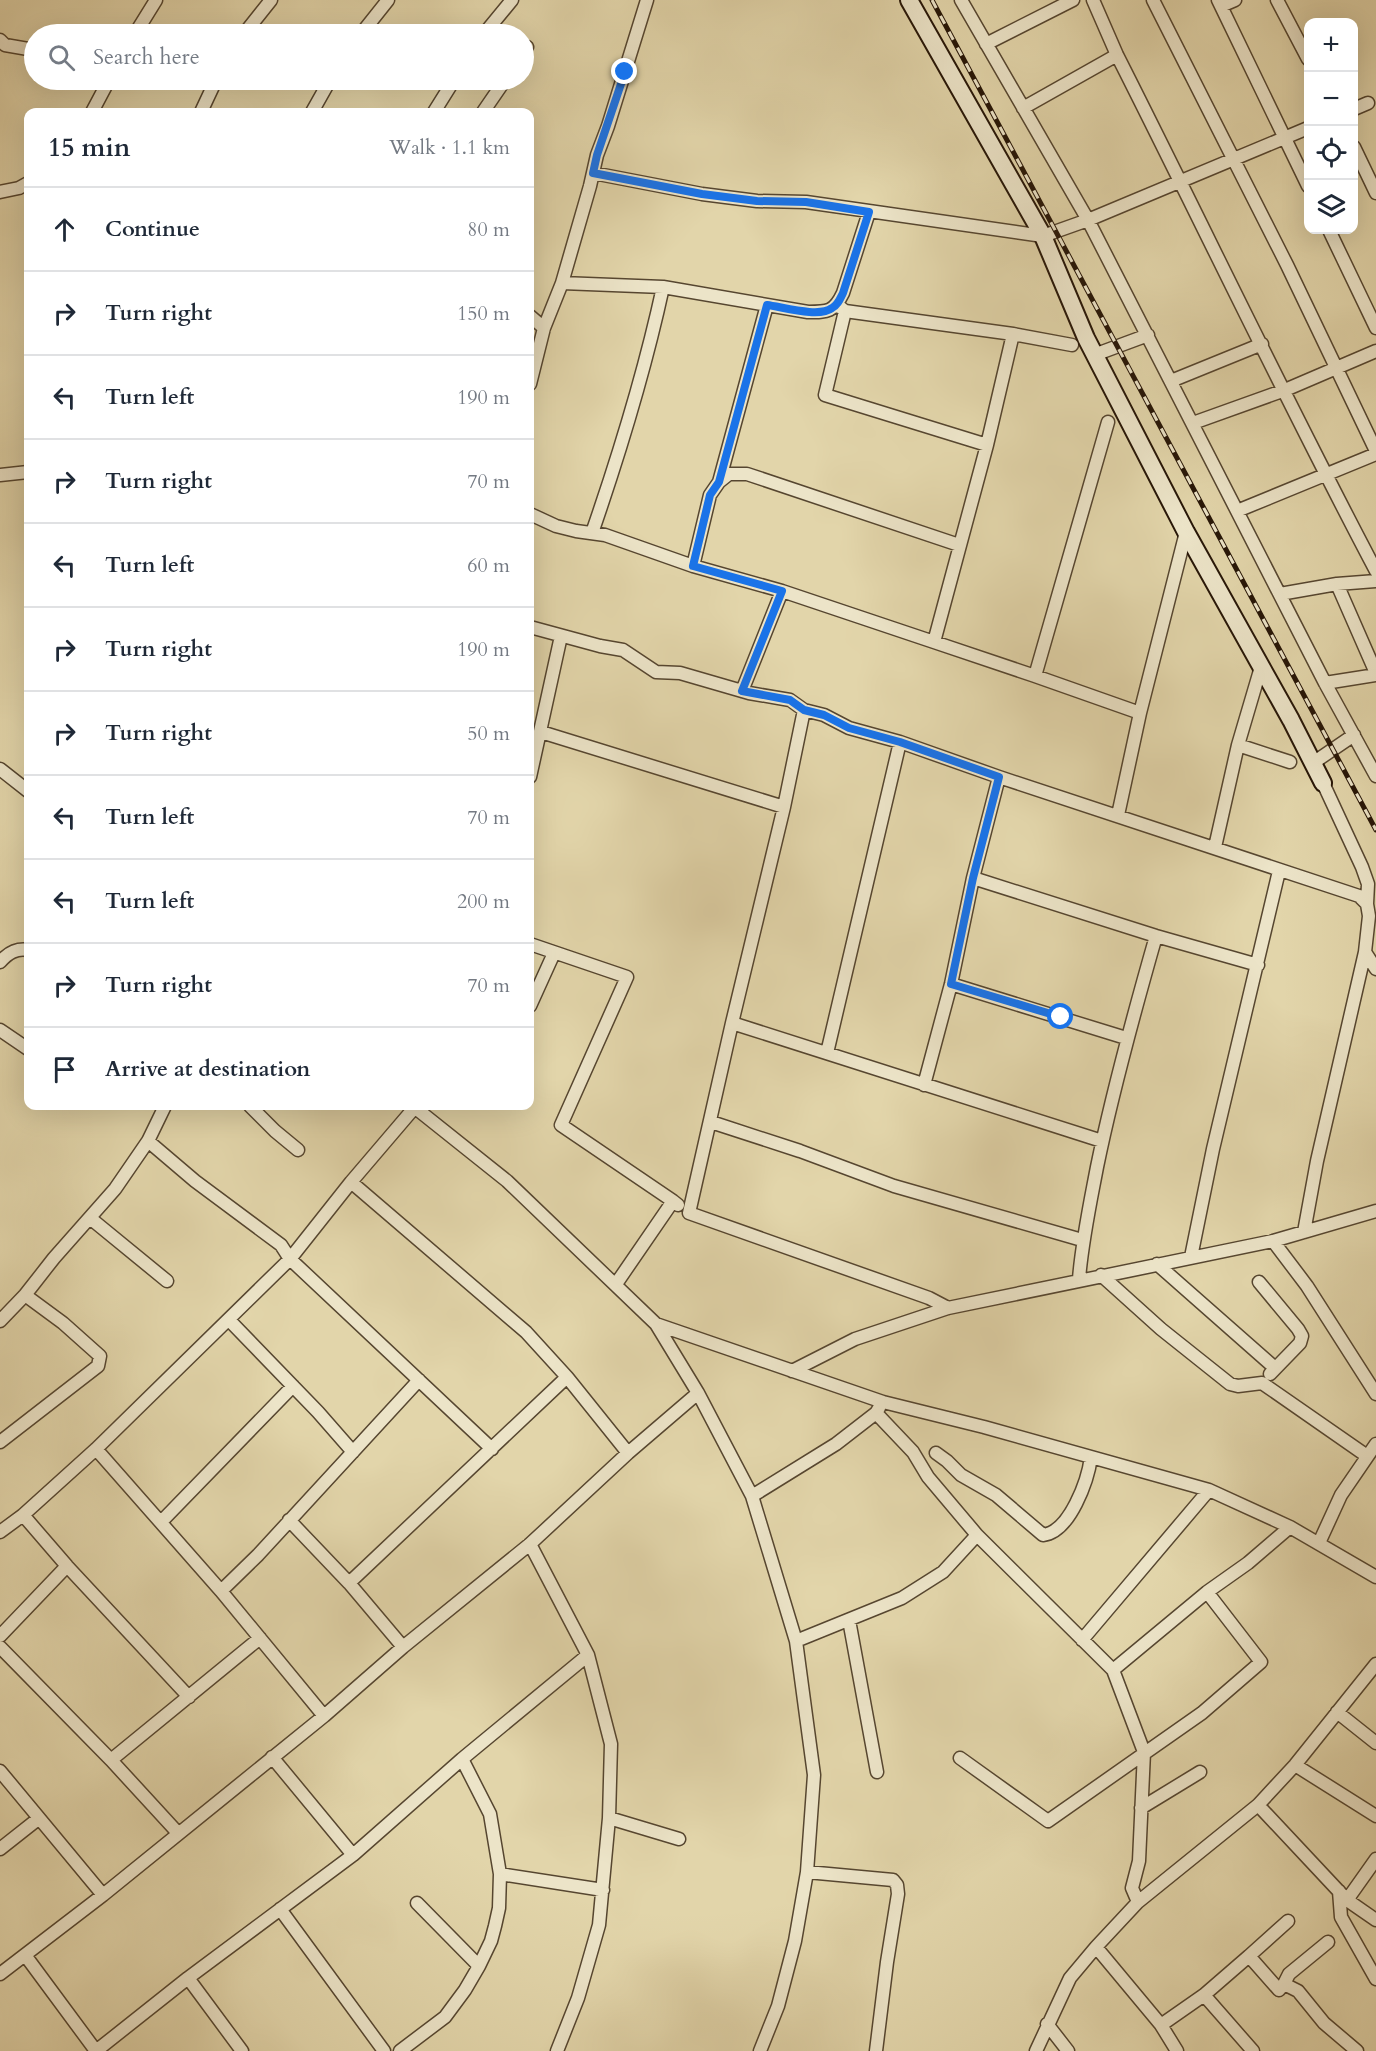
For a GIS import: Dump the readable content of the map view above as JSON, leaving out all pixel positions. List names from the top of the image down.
{
  "page": {
    "map_buttons": ["+", "−"],
    "search": "Search here",
    "heading": ["15 min", "Walk · 1.1 km"],
    "list": [
      ["Continue", "80 m"],
      ["Turn right", "150 m"],
      ["Turn left", "190 m"],
      ["Turn right", "70 m"],
      ["Turn left", "60 m"],
      ["Turn right", "190 m"],
      ["Turn right", "50 m"],
      ["Turn left", "70 m"],
      ["Turn left", "200 m"],
      ["Turn right", "70 m"],
      "Arrive at destination"
    ]
  }
}
